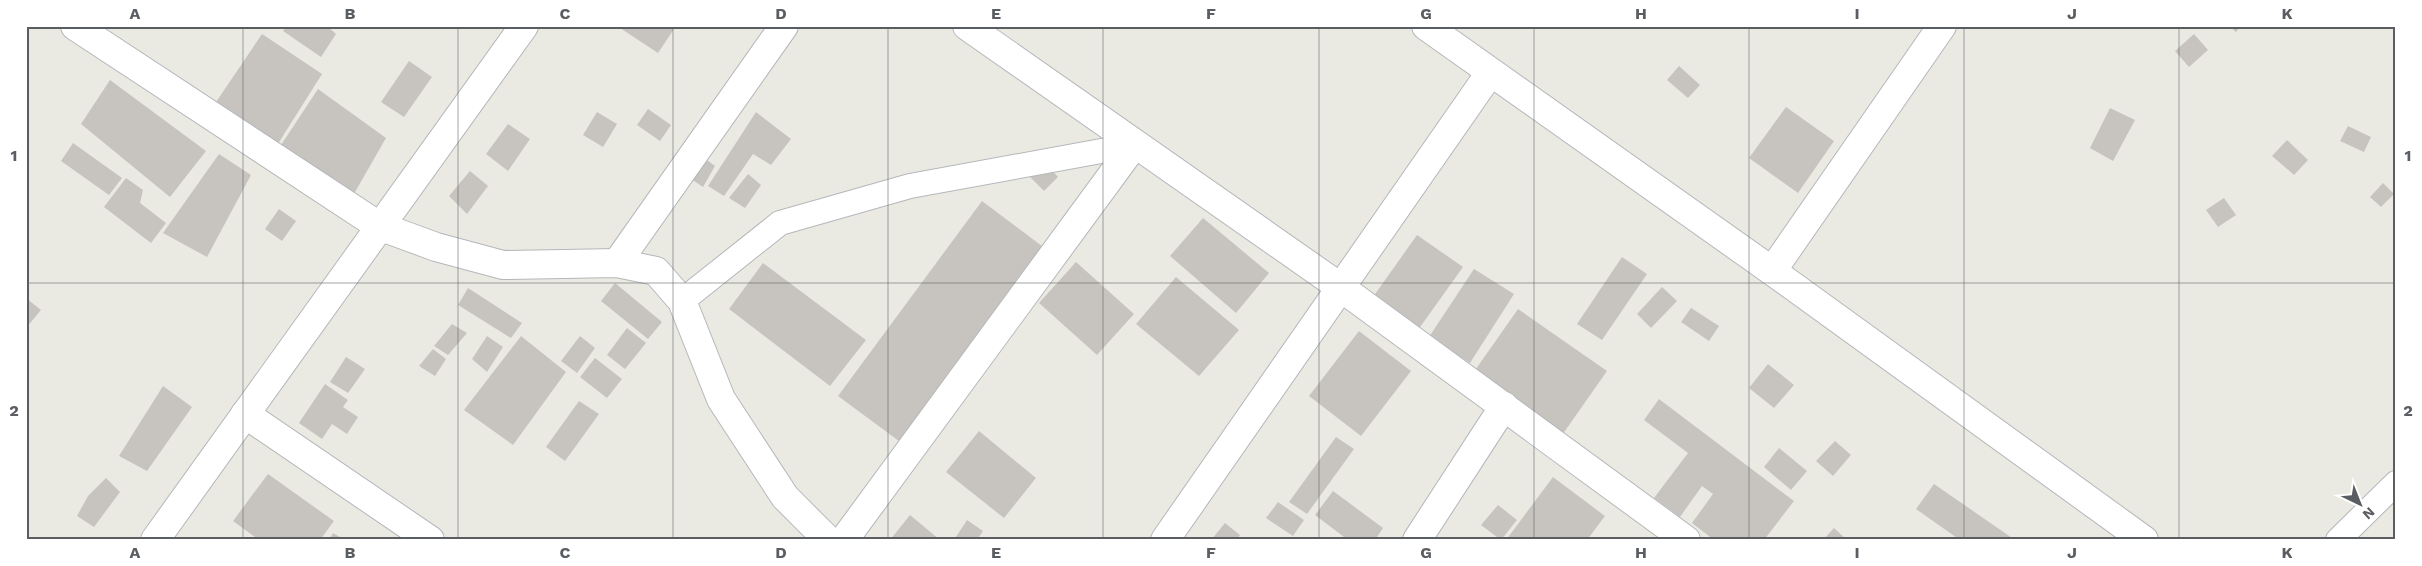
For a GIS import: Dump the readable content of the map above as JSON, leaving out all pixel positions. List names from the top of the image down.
{
  "north": "bottom right",
  "grid": {
    "columns": [
      "A",
      "B",
      "C",
      "D",
      "E",
      "F",
      "G",
      "H",
      "I",
      "J",
      "K"
    ],
    "rows": ["1", "2"]
  }
}
